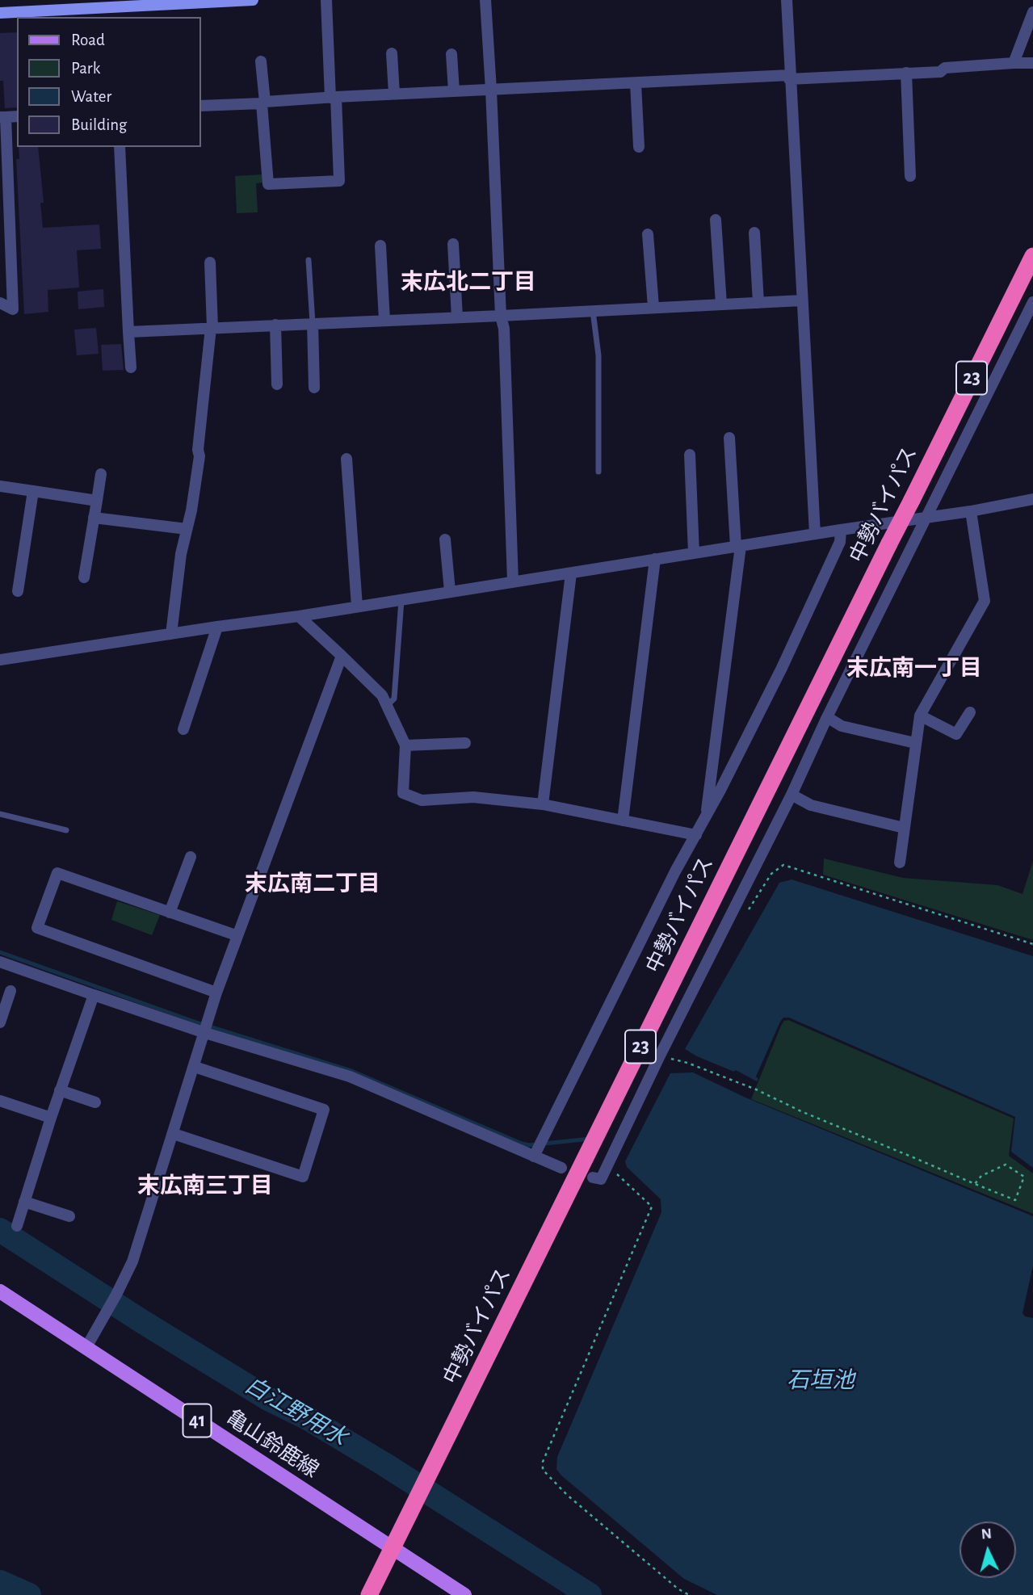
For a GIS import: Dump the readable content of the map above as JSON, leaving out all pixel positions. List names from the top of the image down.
{
  "streets": {
    "highway": ["23", "中勢バイパス"],
    "main road": ["41", "亀山鈴鹿線"]
  },
  "crossings": [
    ["中勢バイパス", "亀山鈴鹿線"]
  ],
  "districts": [
    "末広北二丁目",
    "末広南一丁目",
    "末広南二丁目",
    "末広南三丁目"
  ],
  "water": ["石垣池", "白江野用水"],
  "legend": [
    "Road",
    "Park",
    "Water",
    "Building"
  ],
  "north": "top"
}
